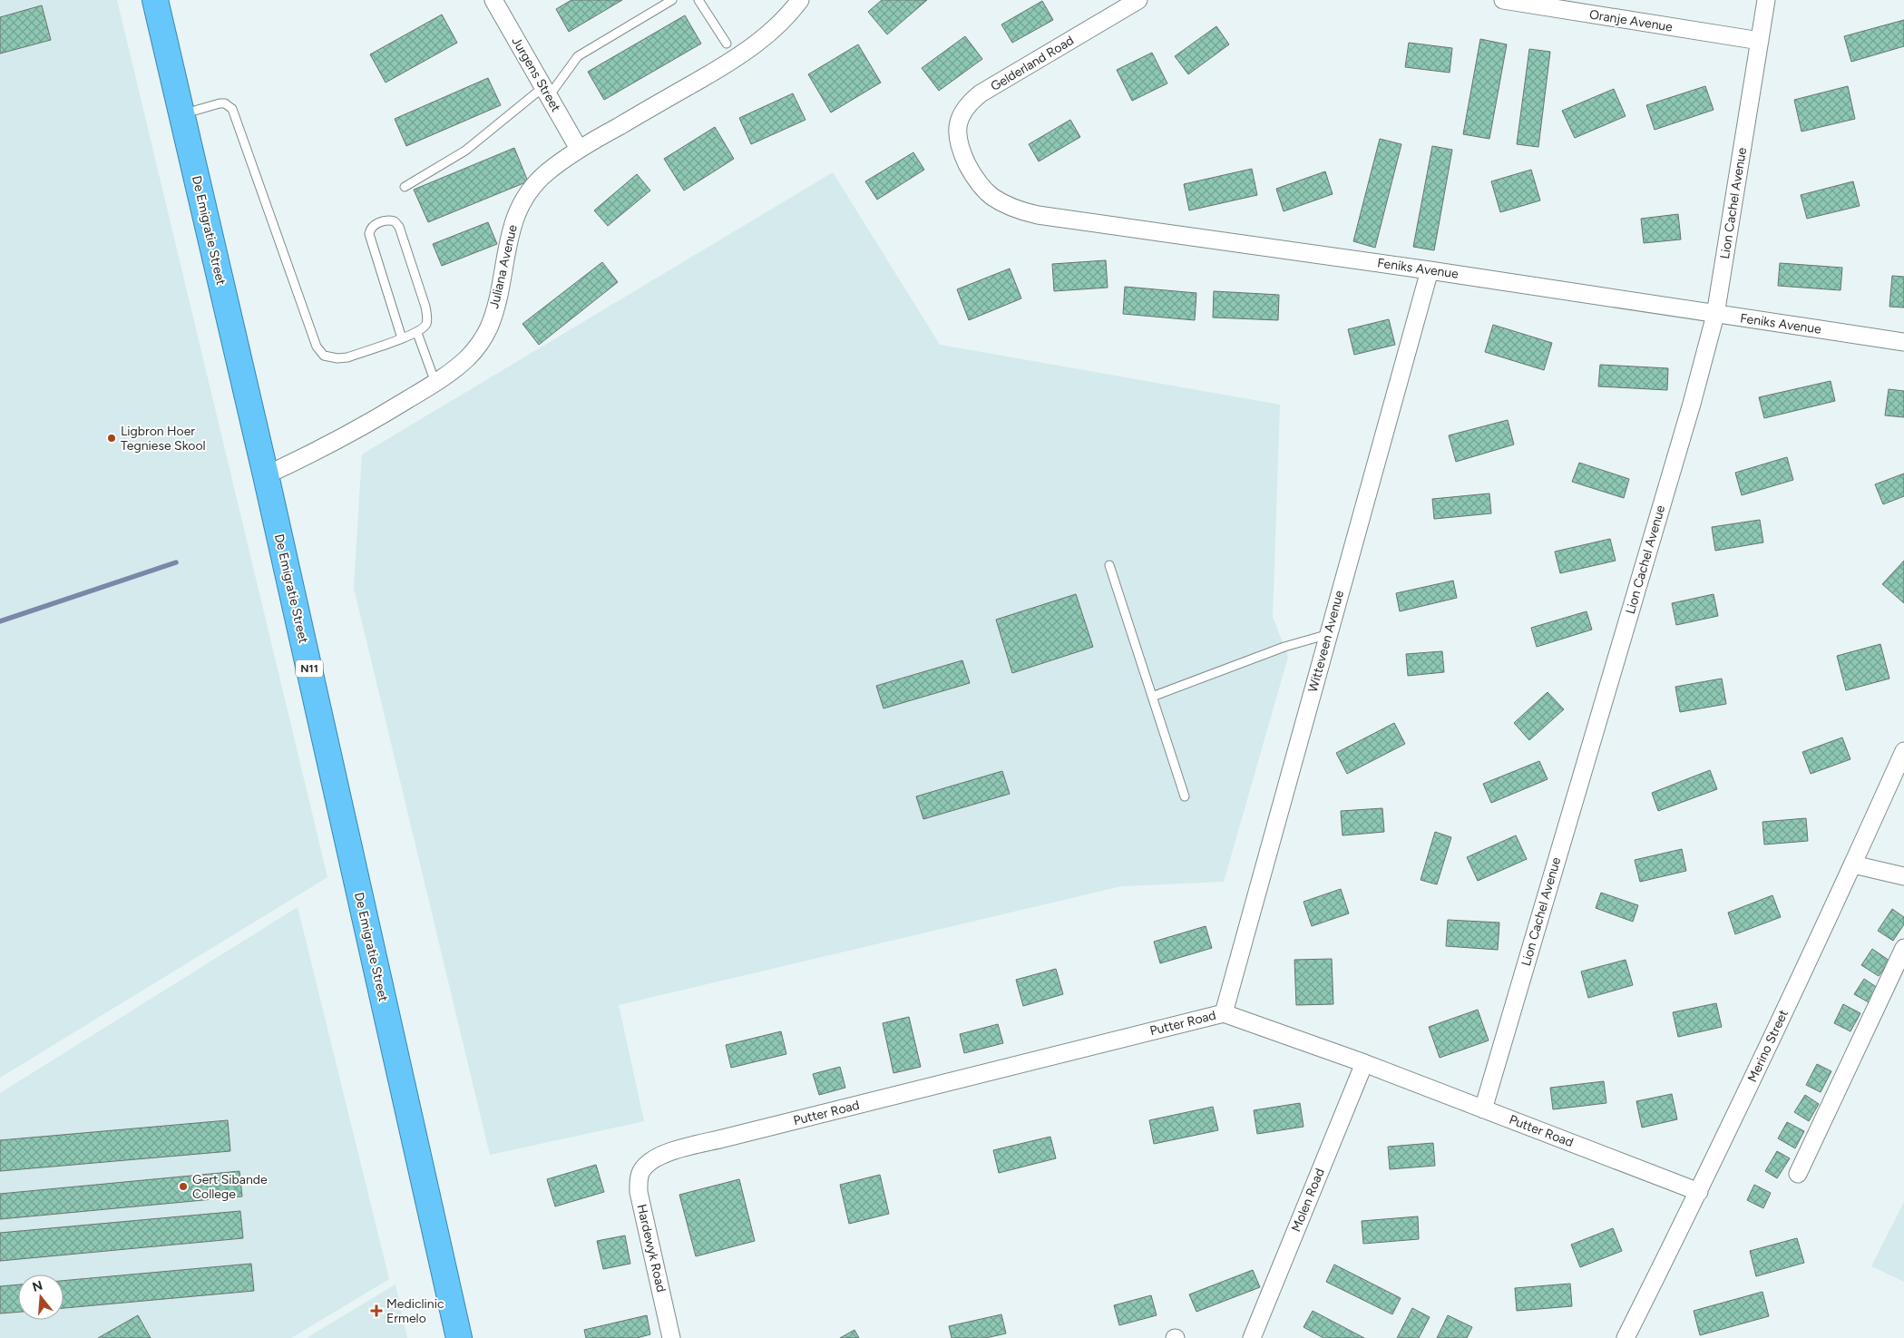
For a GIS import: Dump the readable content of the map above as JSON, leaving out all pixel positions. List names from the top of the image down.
{
  "streets": {
    "highway": ["De Emigratie Street", "N11"],
    "street": [
      "Oranje Avenue",
      "Gelderland Road",
      "Jurgens Street",
      "Lion Cachel Avenue",
      "Juliana Avenue",
      "Feniks Avenue",
      "Witteveen Avenue",
      "Putter Road",
      "Merino Street",
      "Molen Road",
      "Hardewyk Road"
    ]
  },
  "crossings": [
    ["Oranje Avenue", "Lion Cachel Avenue"],
    ["Gelderland Road", "Feniks Avenue"],
    ["Jurgens Street", "Juliana Avenue"],
    ["Lion Cachel Avenue", "Feniks Avenue"],
    ["Lion Cachel Avenue", "Putter Road"],
    ["De Emigratie Street", "Juliana Avenue"],
    ["Feniks Avenue", "Witteveen Avenue"],
    ["Witteveen Avenue", "Putter Road"],
    ["Putter Road", "Merino Street"],
    ["Putter Road", "Molen Road"],
    ["Putter Road", "Hardewyk Road"]
  ],
  "places": {
    "other": ["Ligbron Hoer Tegniese Skool", "Gert Sibande College"],
    "health": ["Mediclinic Ermelo"]
  },
  "north": "top"
}
